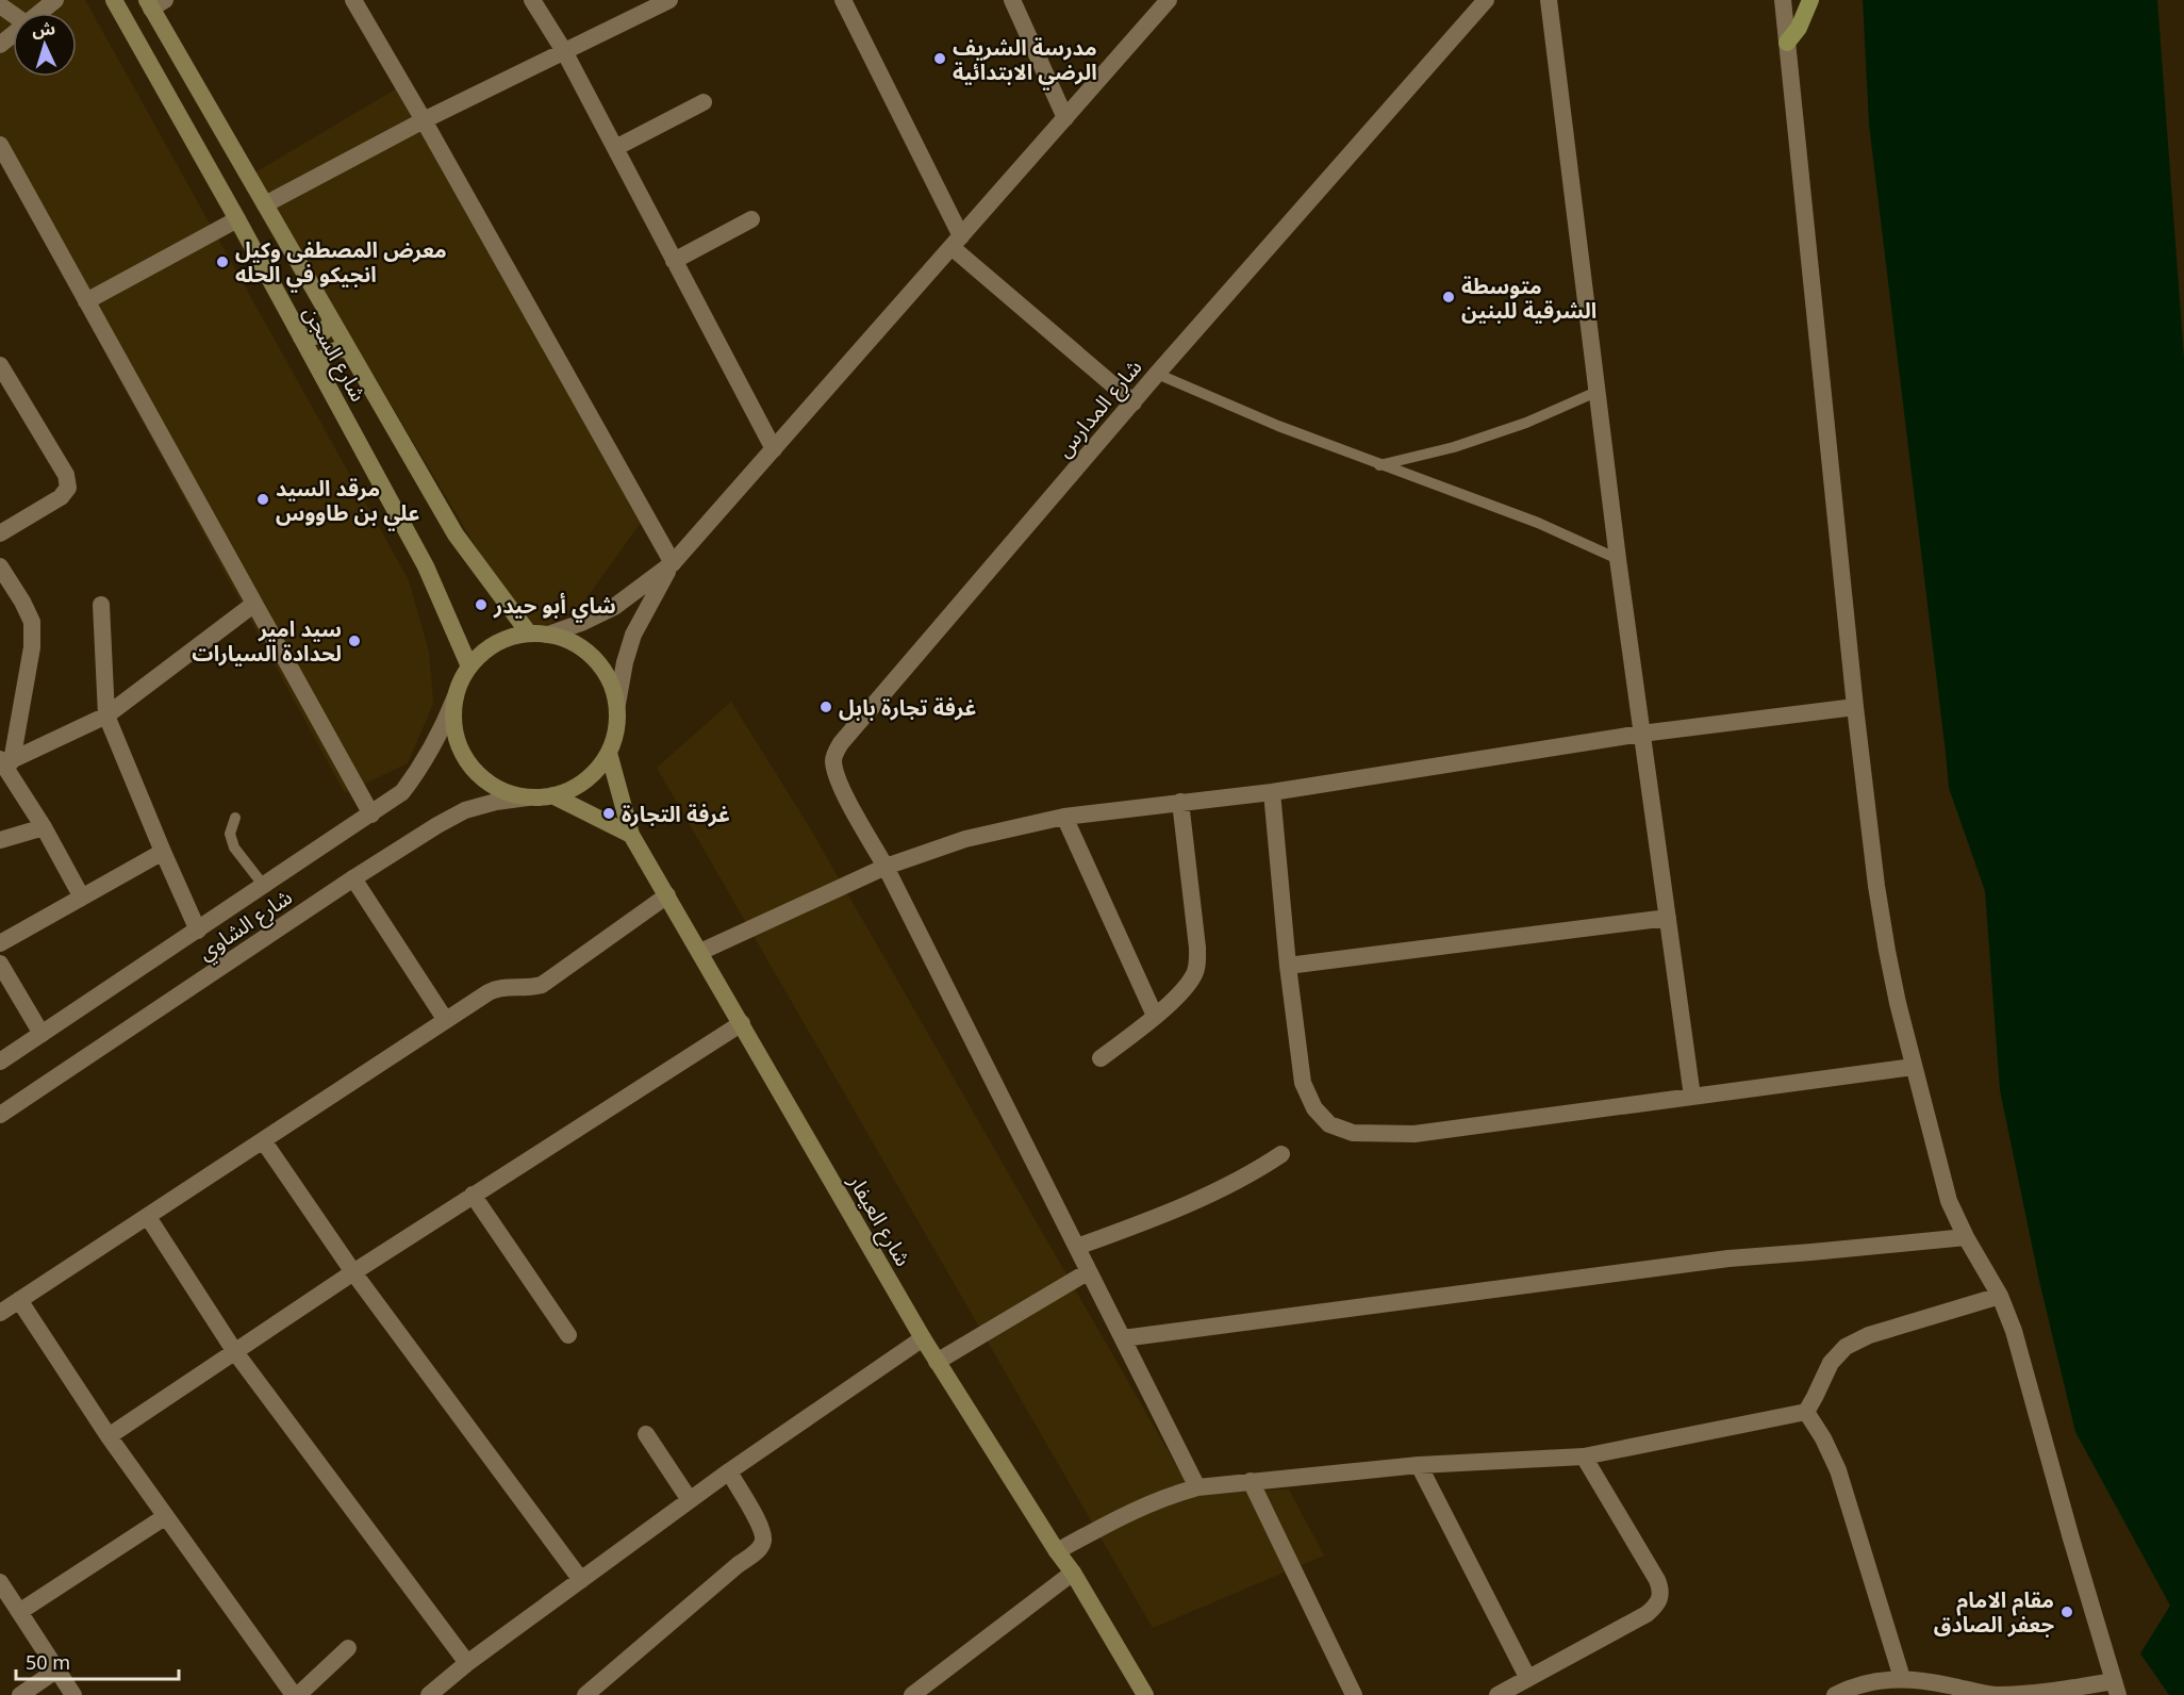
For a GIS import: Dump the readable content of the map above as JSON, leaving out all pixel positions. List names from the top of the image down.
{
  "streets": {
    "main road": ["شارع السجن", "شارع العيفار"],
    "street": ["شارع المدارس", "شارع الشاوي"]
  },
  "crossings": [
    ["شارع السجن", "شارع الشاوي"],
    ["شارع السجن", "شارع العيفار"],
    ["شارع الشاوي", "شارع العيفار"]
  ],
  "places": [
    "مدرسة الشريف الرضي الابتدائية",
    "معرض المصطفى وكيل انجيكو في الحله",
    "متوسطة الشرقية للبنين",
    "مرقد السيد علي بن طاووس",
    "شاي أبو حيدر",
    "سيد امير لحدادة السيارات",
    "غرفة تجارة بابل",
    "غرفة التجارة",
    "مقام الامام جعفر الصادق"
  ],
  "scale_bar": "50 m",
  "north": "top"
}
